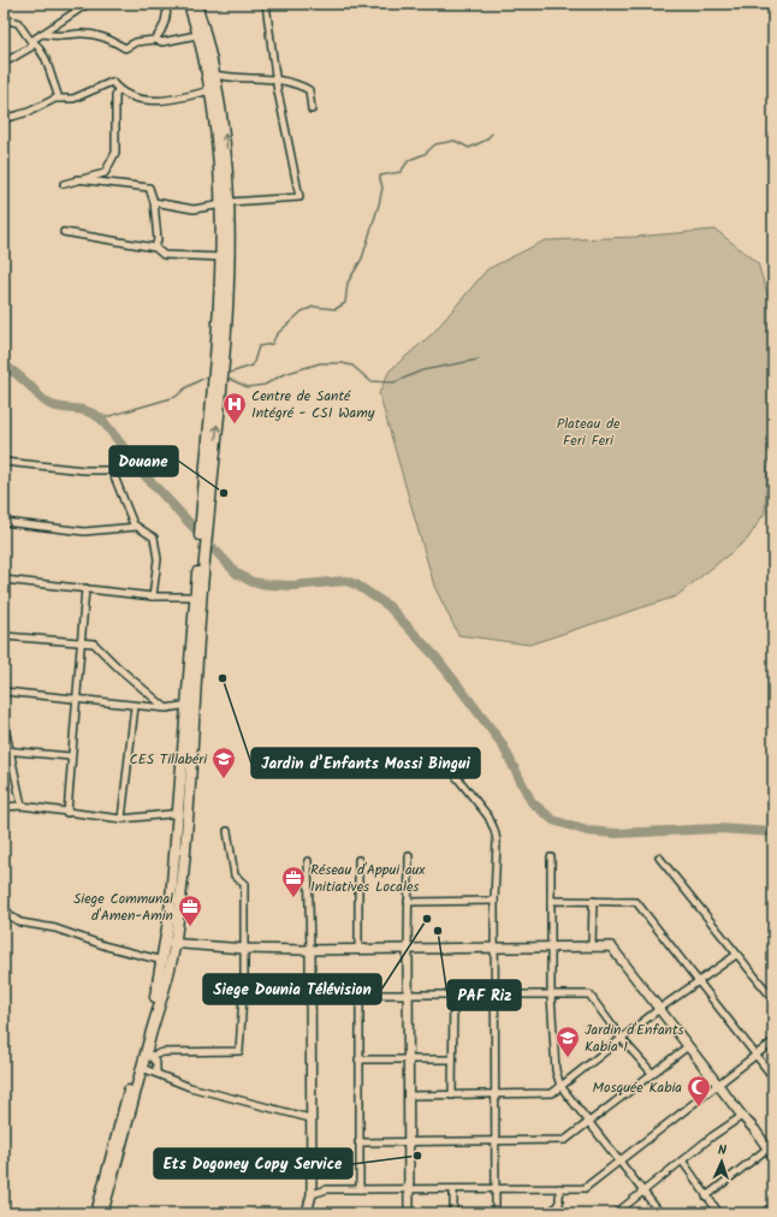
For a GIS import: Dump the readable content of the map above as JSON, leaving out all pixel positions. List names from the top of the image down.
{
  "parks": ["Plateau de Feri Feri"],
  "places": {
    "hospital": ["Centre de Santé Intégré - CSI Wamy"],
    "other": [
      "Douane",
      "Jardin d’Enfants Mossi Bingui",
      "Siege Dounia Télévision",
      "PAF Riz",
      "Ets Dogoney Copy Service"
    ],
    "school or university": ["CES Tillabéri", "Jardin d'Enfants Kabia 1"],
    "office": ["Réseau d'Appui aux Initiatives Locales", "Siege Communal d'Amen-Amin"],
    "mosque": ["Mosquée Kabia"]
  },
  "north": "top"
}
